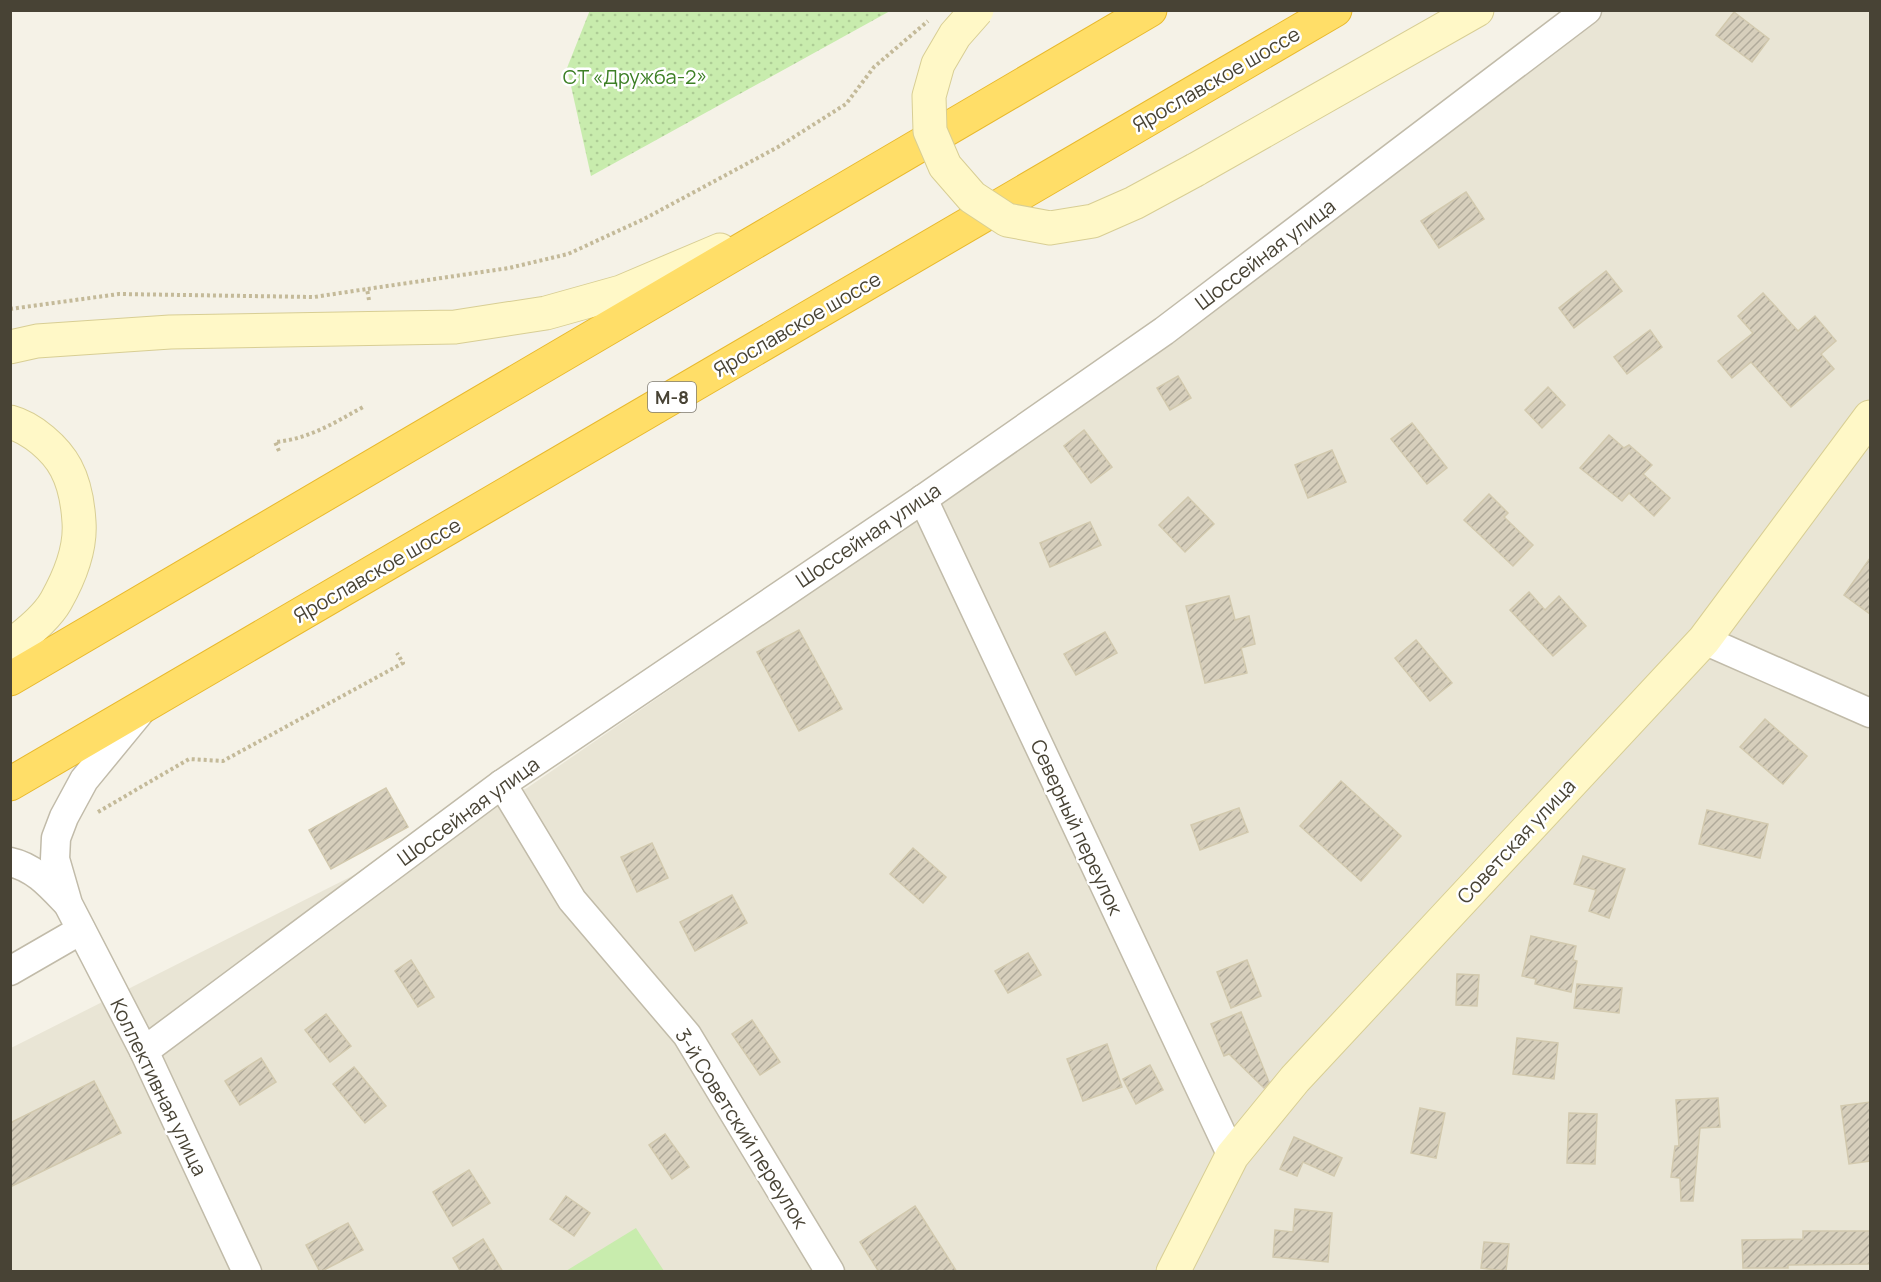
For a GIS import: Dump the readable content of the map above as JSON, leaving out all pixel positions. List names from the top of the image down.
{
  "streets": {
    "highway": ["Ярославское шоссе", "М-8"],
    "street": [
      "Шоссейная улица",
      "Северный переулок",
      "Советская улица",
      "Коллективная улица",
      "3-й Советский переулок"
    ]
  },
  "crossings": [
    ["Ярославское шоссе", "Коллективная улица"],
    ["Шоссейная улица", "Северный переулок"],
    ["Шоссейная улица", "Коллективная улица"],
    ["Шоссейная улица", "3-й Советский переулок"],
    ["Северный переулок", "Советская улица"]
  ],
  "parks": ["СТ «Дружба-2»"]
}
